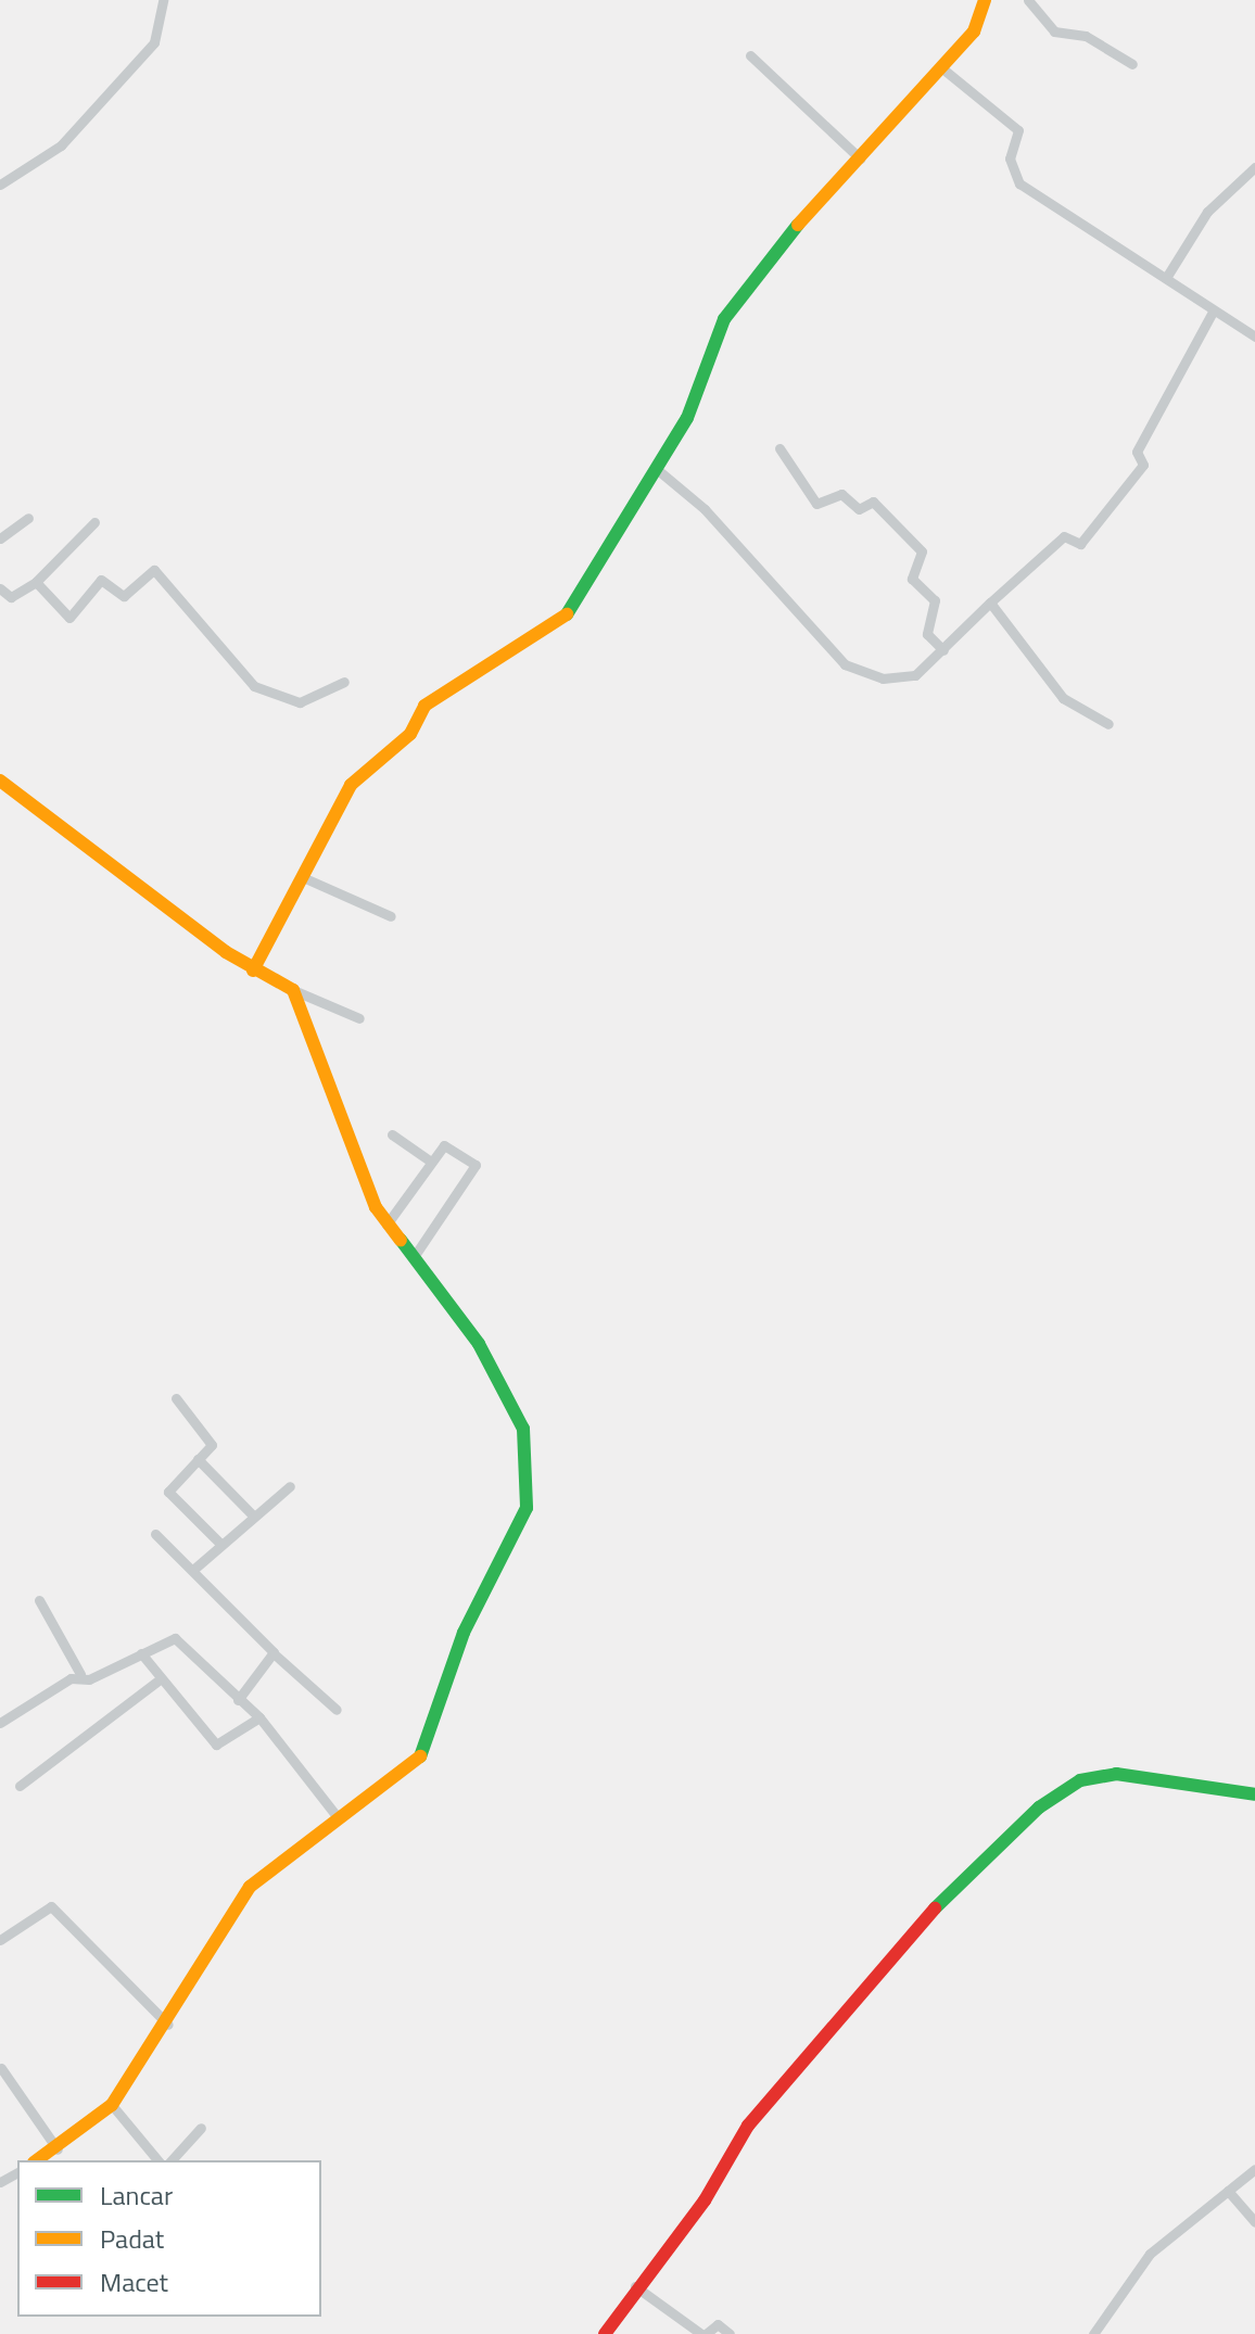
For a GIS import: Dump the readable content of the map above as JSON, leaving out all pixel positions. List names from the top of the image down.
{
  "legend": ["Lancar", "Padat", "Macet"]
}
